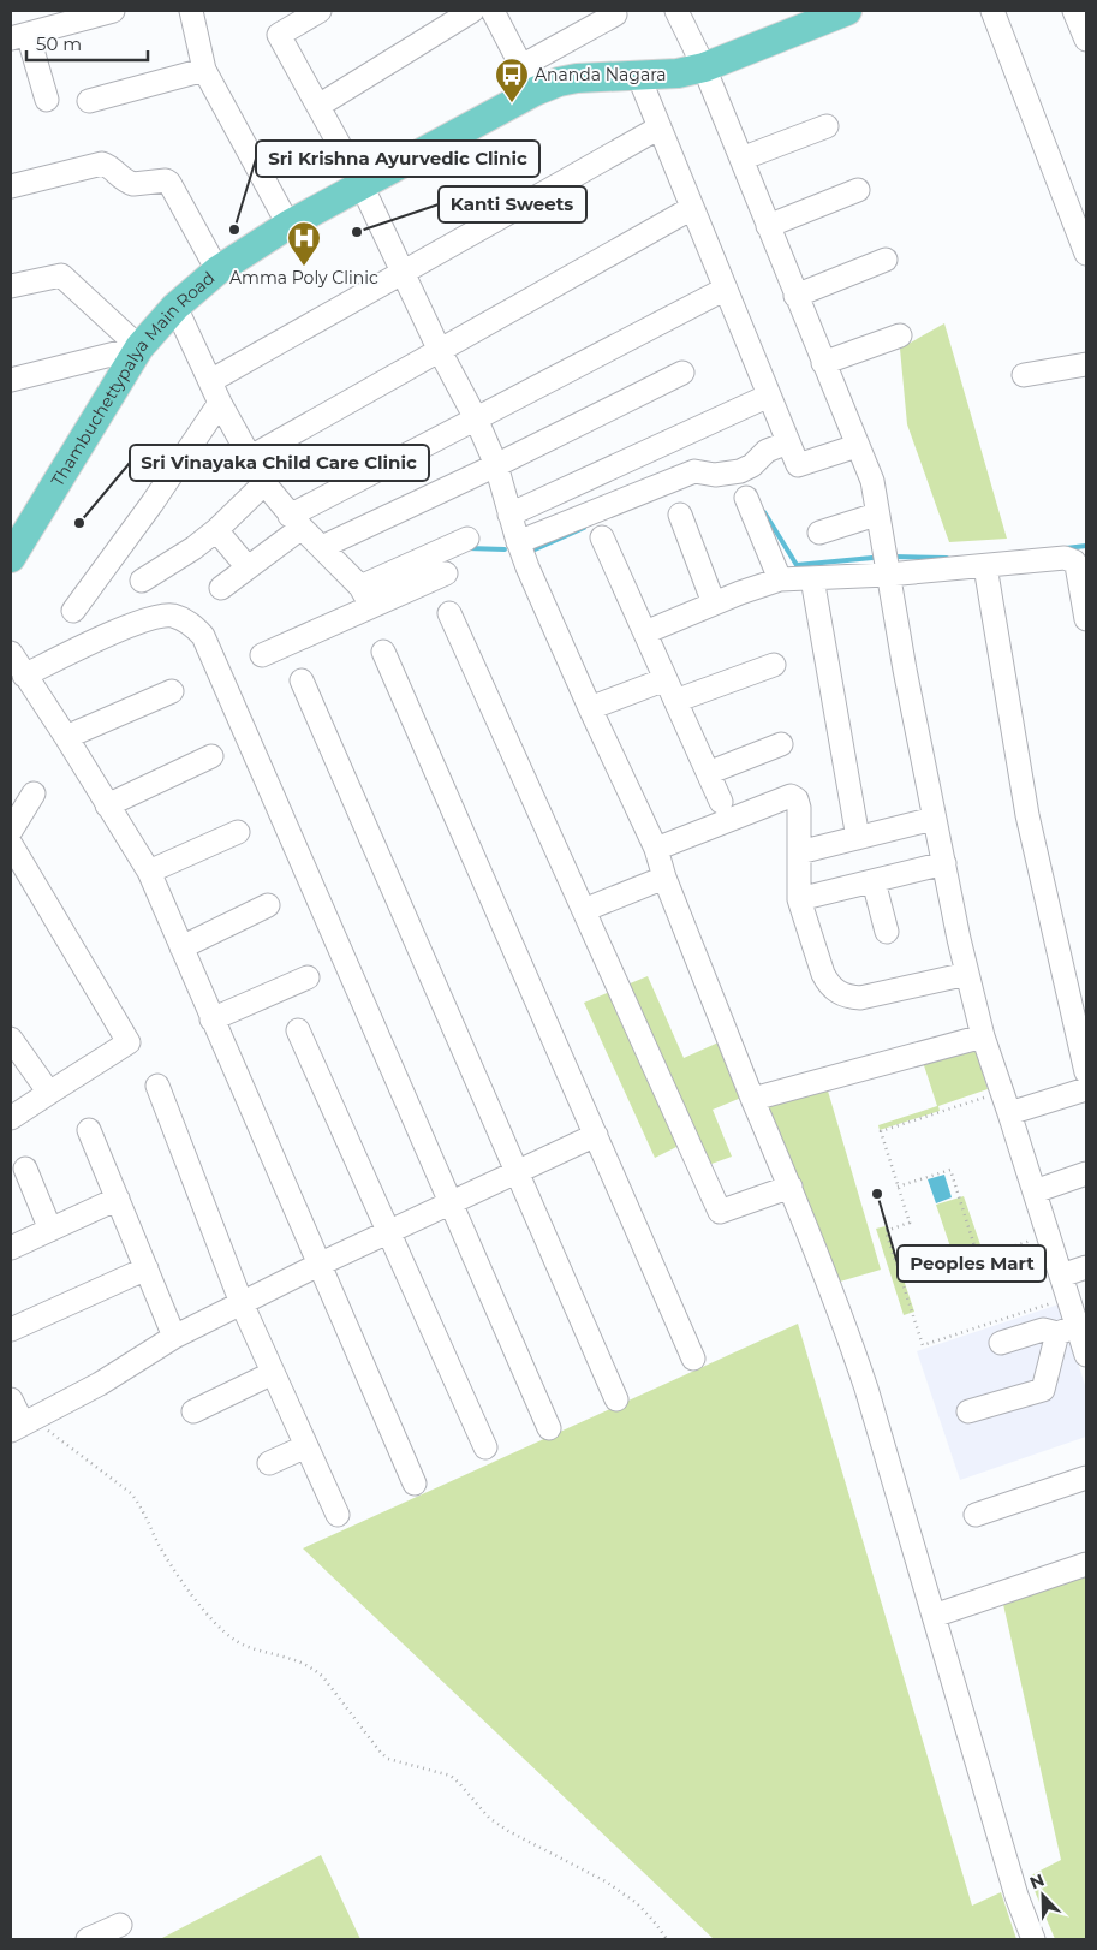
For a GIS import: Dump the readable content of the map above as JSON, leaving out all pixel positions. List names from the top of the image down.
{
  "streets": {
    "main road": ["Thambuchettypalya Main Road"]
  },
  "places": {
    "bus stop": ["Ananda Nagara"],
    "other": [
      "Sri Krishna Ayurvedic Clinic",
      "Kanti Sweets",
      "Sri Vinayaka Child Care Clinic",
      "Peoples Mart"
    ],
    "hospital": ["Amma Poly Clinic"]
  },
  "scale_bar": "50 m",
  "north": "top left"
}
